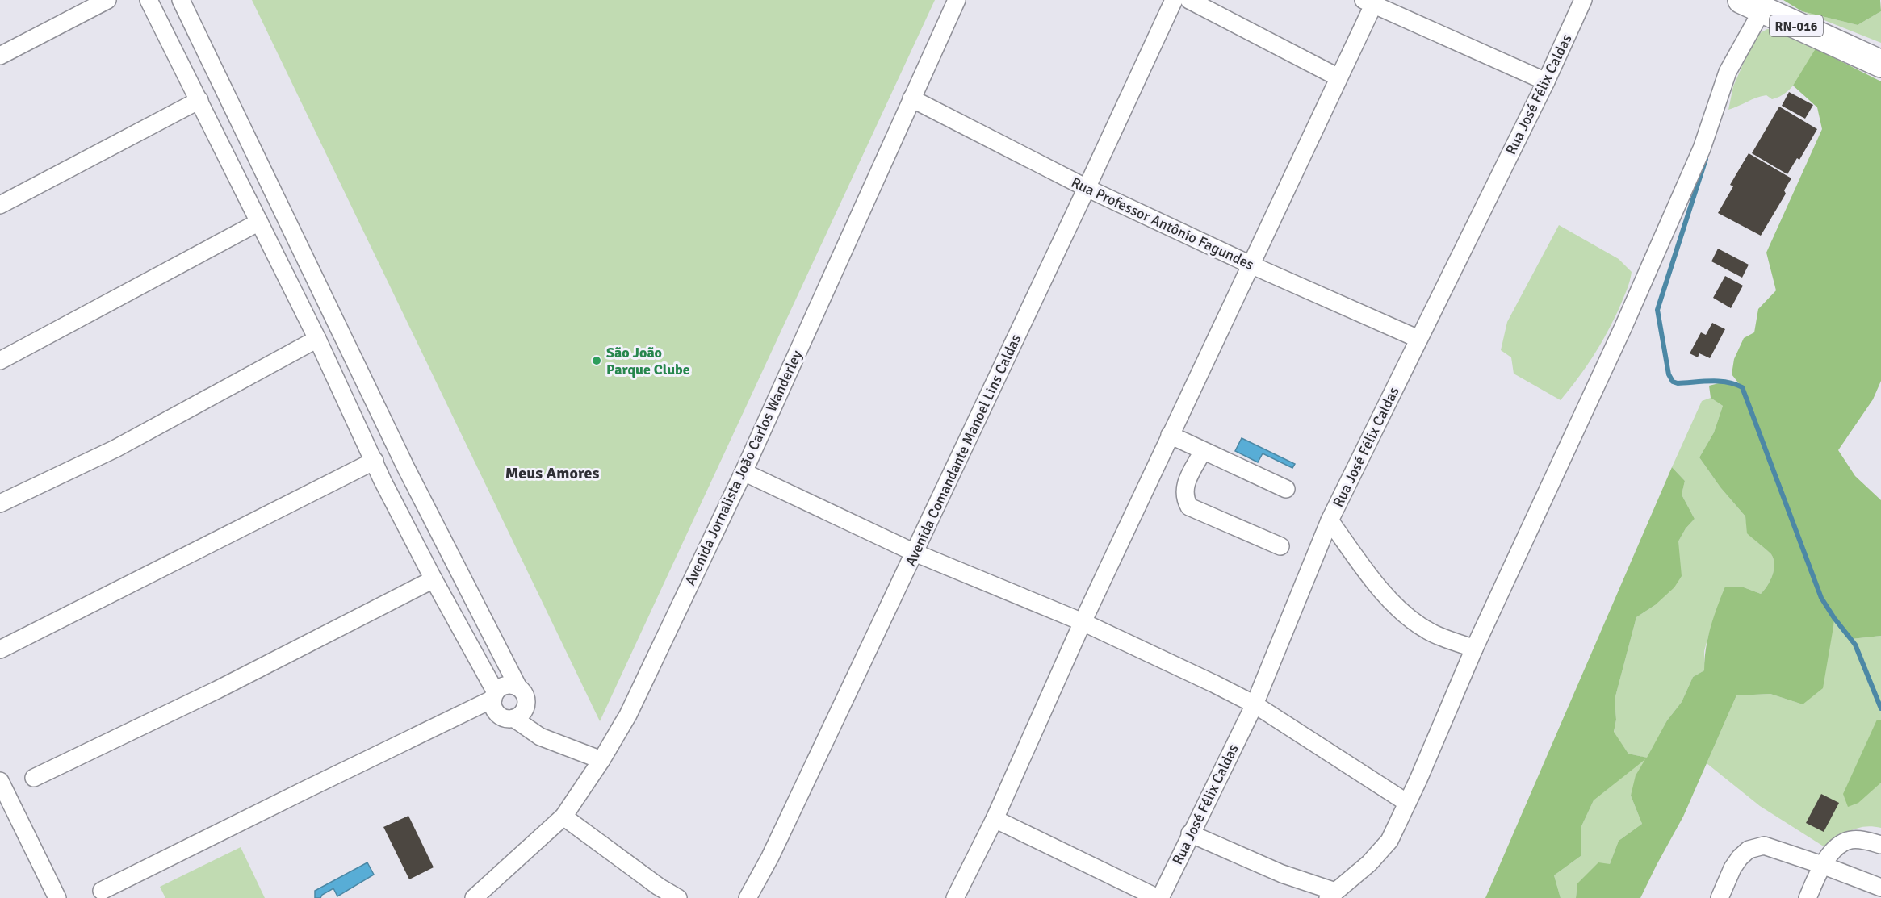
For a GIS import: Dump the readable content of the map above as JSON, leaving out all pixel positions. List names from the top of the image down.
{
  "streets": {
    "main road": ["RN-016"],
    "street": [
      "Rua José Félix Caldas",
      "Rua Professor Antônio Fagundes",
      "Avenida Comandante Manoel Lins Caldas",
      "Avenida Jornalista João Carlos Wanderley"
    ]
  },
  "crossings": [
    ["Rua José Félix Caldas", "Rua Professor Antônio Fagundes"],
    ["Rua Professor Antônio Fagundes", "Avenida Comandante Manoel Lins Caldas"],
    ["Rua Professor Antônio Fagundes", "Avenida Jornalista João Carlos Wanderley"]
  ],
  "districts": ["Meus Amores"],
  "places": ["São João Parque Clube"]
}
